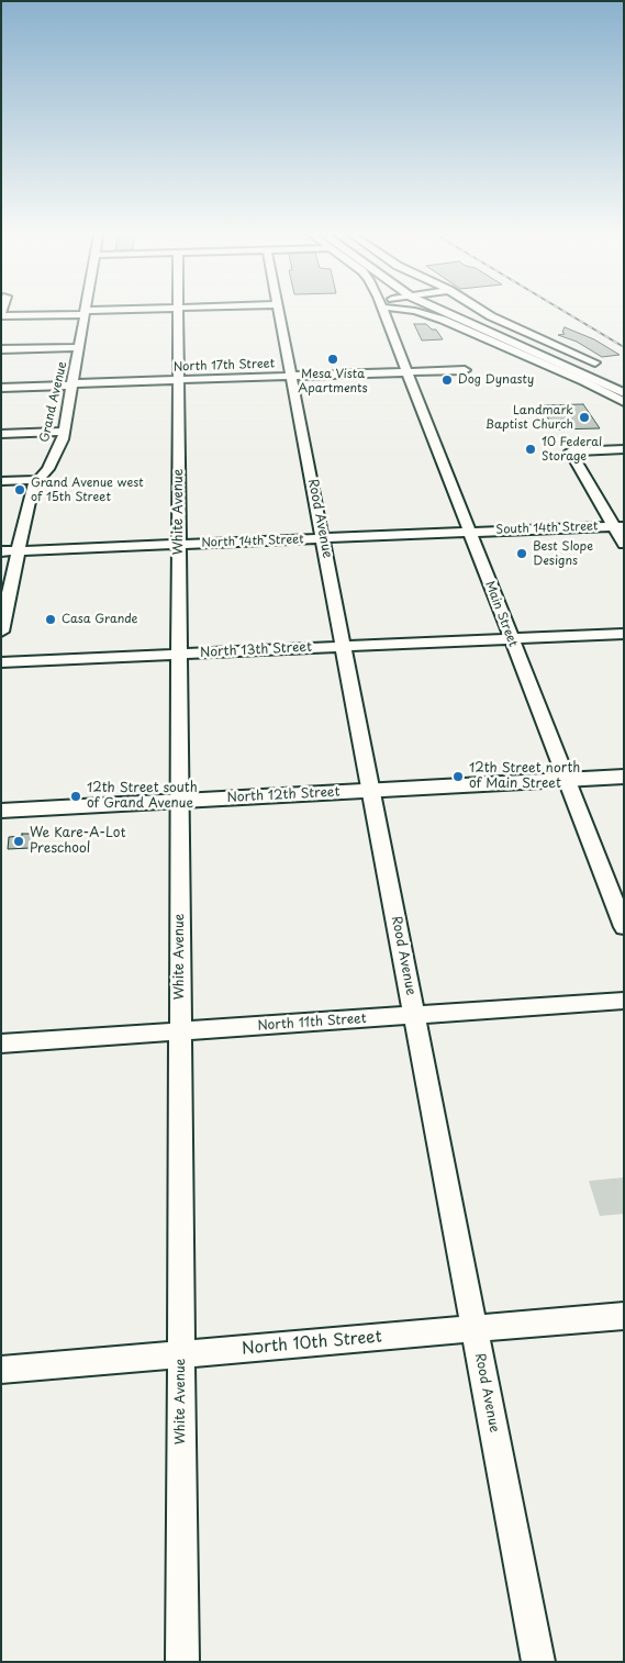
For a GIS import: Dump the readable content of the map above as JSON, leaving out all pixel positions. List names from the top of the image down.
{
  "streets": {
    "main road": ["North 12th Street"],
    "street": [
      "North 17th Street",
      "Grand Avenue",
      "White Avenue",
      "Rood Avenue",
      "South 14th Street",
      "North 14th Street",
      "Main Street",
      "North 13th Street",
      "North 11th Street",
      "North 10th Street"
    ]
  },
  "crossings": [
    ["North 17th Street", "Grand Avenue"],
    ["North 17th Street", "White Avenue"],
    ["North 17th Street", "Rood Avenue"],
    ["North 17th Street", "Main Street"],
    ["Grand Avenue", "North 14th Street"],
    ["White Avenue", "North 14th Street"],
    ["White Avenue", "North 13th Street"],
    ["White Avenue", "North 12th Street"],
    ["White Avenue", "North 11th Street"],
    ["White Avenue", "North 10th Street"],
    ["Rood Avenue", "North 14th Street"],
    ["Rood Avenue", "North 13th Street"],
    ["Rood Avenue", "North 12th Street"],
    ["Rood Avenue", "North 11th Street"],
    ["Rood Avenue", "North 10th Street"],
    ["South 14th Street", "North 14th Street"],
    ["South 14th Street", "Main Street"],
    ["North 14th Street", "Main Street"],
    ["Main Street", "North 13th Street"],
    ["Main Street", "North 12th Street"]
  ],
  "places": [
    "Mesa Vista Apartments",
    "Dog Dynasty",
    "Landmark Baptist Church",
    "10 Federal Storage",
    "Grand Avenue west of 15th Street",
    "Best Slope Designs",
    "Casa Grande",
    "12th Street north of Main Street",
    "12th Street south of Grand Avenue",
    "We Kare-A-Lot Preschool"
  ]
}
